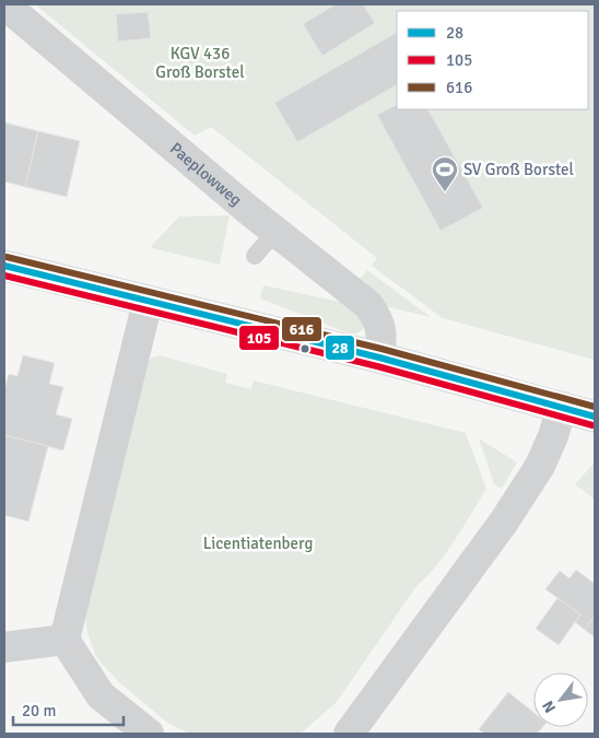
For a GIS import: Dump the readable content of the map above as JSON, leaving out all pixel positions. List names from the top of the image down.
{
  "streets": {
    "street": ["Paeplowweg"]
  },
  "parks": ["KGV 436 Groß Borstel", "Licentiatenberg"],
  "places": {
    "sports": ["SV Groß Borstel"]
  },
  "lines": ["transit line 616", "transit line 28", "transit line 105"],
  "legend": ["28", "105", "616"],
  "scale_bar": "20 m",
  "north": "bottom left"
}
